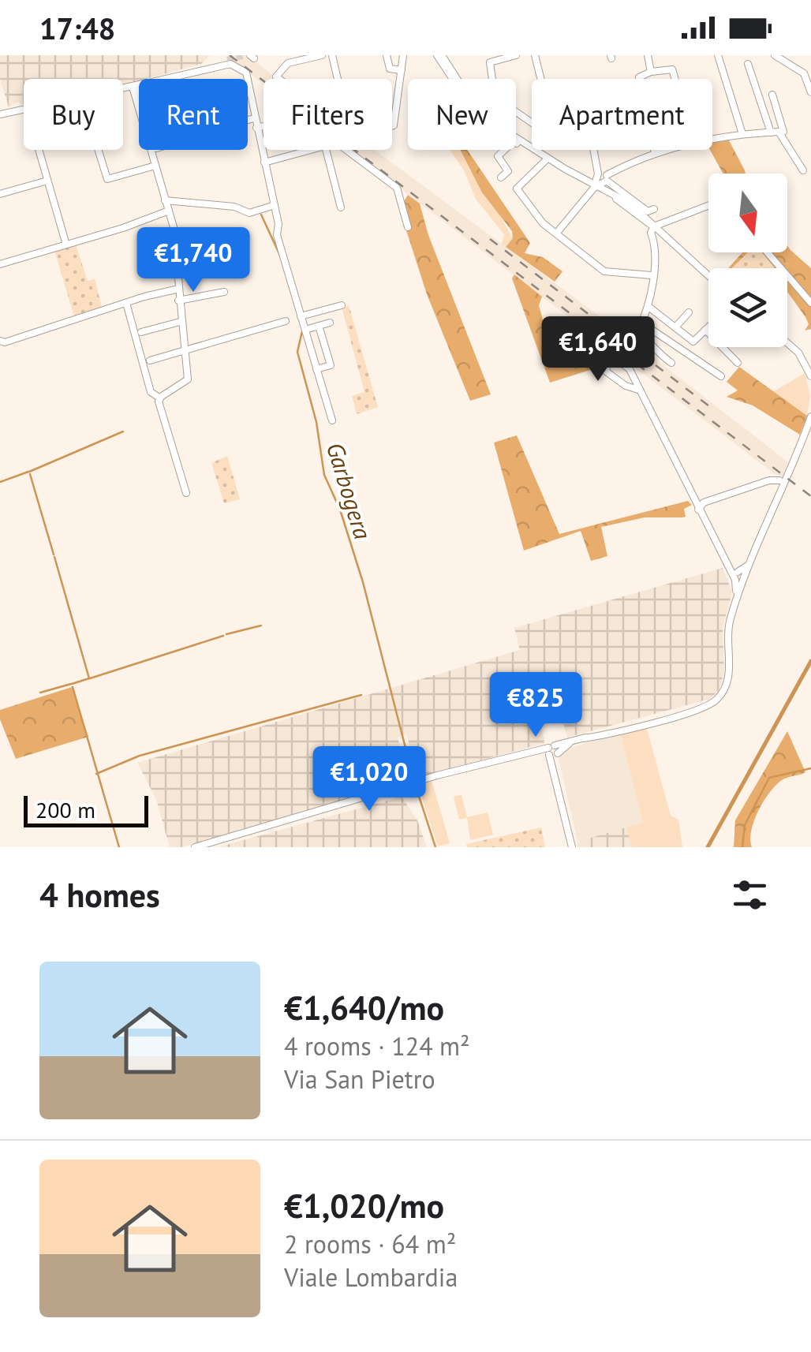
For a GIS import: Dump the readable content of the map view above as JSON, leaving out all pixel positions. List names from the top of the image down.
{
  "water": ["Garbogera"],
  "scale_bar": "200 m",
  "north": "bottom",
  "page": {
    "status": "17:48",
    "chip": [
      "Buy",
      "Rent",
      "Filters",
      "New",
      "Apartment"
    ],
    "price": [
      "€1,740",
      "€1,640",
      "€825",
      "€1,020"
    ],
    "scale": "200 m",
    "heading": "4 homes",
    "list": [
      {
        "name": "€1,640/mo",
        "note": "4 rooms · 124 m² · Via San Pietro"
      },
      {
        "name": "€1,020/mo",
        "note": "2 rooms · 64 m² · Viale Lombardia"
      }
    ]
  }
}
